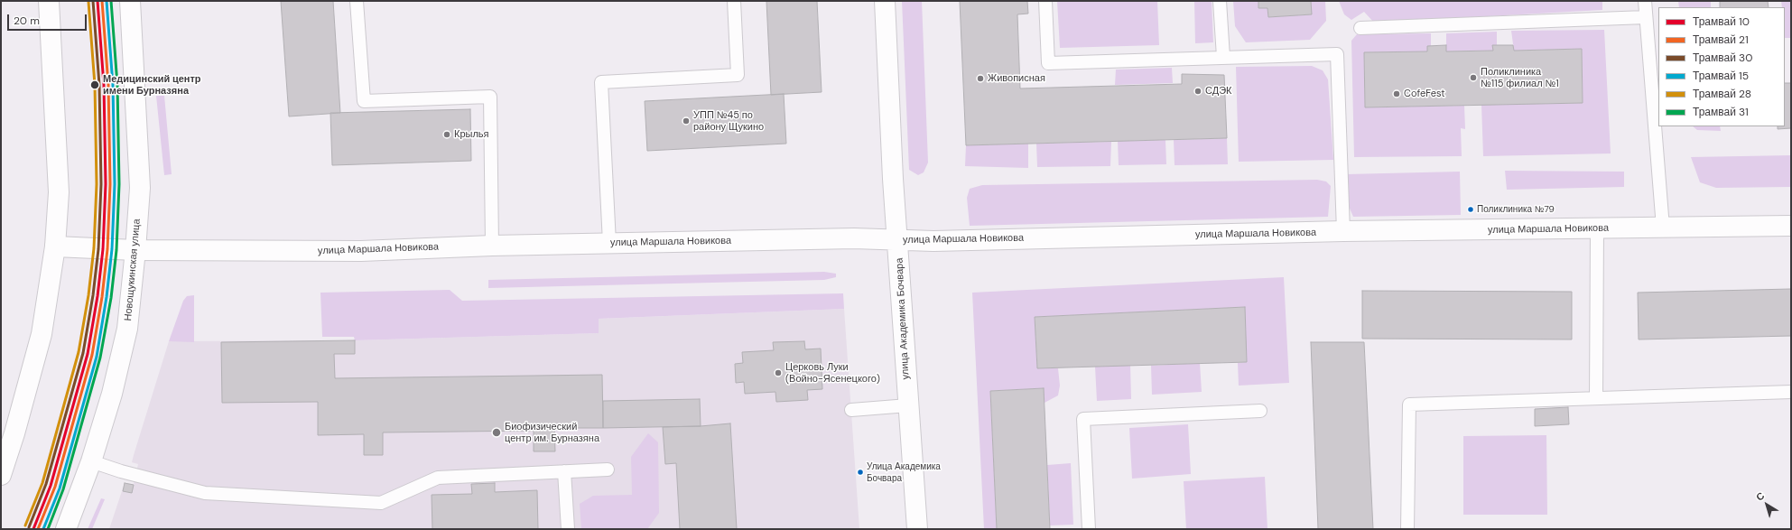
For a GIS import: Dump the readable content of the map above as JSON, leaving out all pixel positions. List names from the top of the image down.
{
  "streets": {
    "street": ["улица Маршала Новикова", "Новощукинская улица", "улица Академика Бочвара"]
  },
  "crossings": [
    ["улица Маршала Новикова", "Новощукинская улица"],
    ["улица Маршала Новикова", "улица Академика Бочвара"]
  ],
  "places": [
    "Поликлиника №115 филиал №1",
    "Живописная",
    "Медицинский центр имени Бурназяна",
    "СДЭК",
    "CofeFest",
    "УПП №45 по району Щукино",
    "Крылья",
    "Поликлиника №79",
    "Церковь Луки (Войно-Ясенецкого)",
    "Биофизический центр им. Бурназяна",
    "Улица Академика Бочвара"
  ],
  "lines": [
    "tram line 10",
    "tram line 21",
    "tram line 30",
    "tram line 15",
    "tram line 31",
    "tram line 28"
  ],
  "legend": [
    "Трамвай 10",
    "Трамвай 21",
    "Трамвай 30",
    "Трамвай 15",
    "Трамвай 28",
    "Трамвай 31"
  ],
  "scale_bar": "20 m",
  "north": "top left"
}
